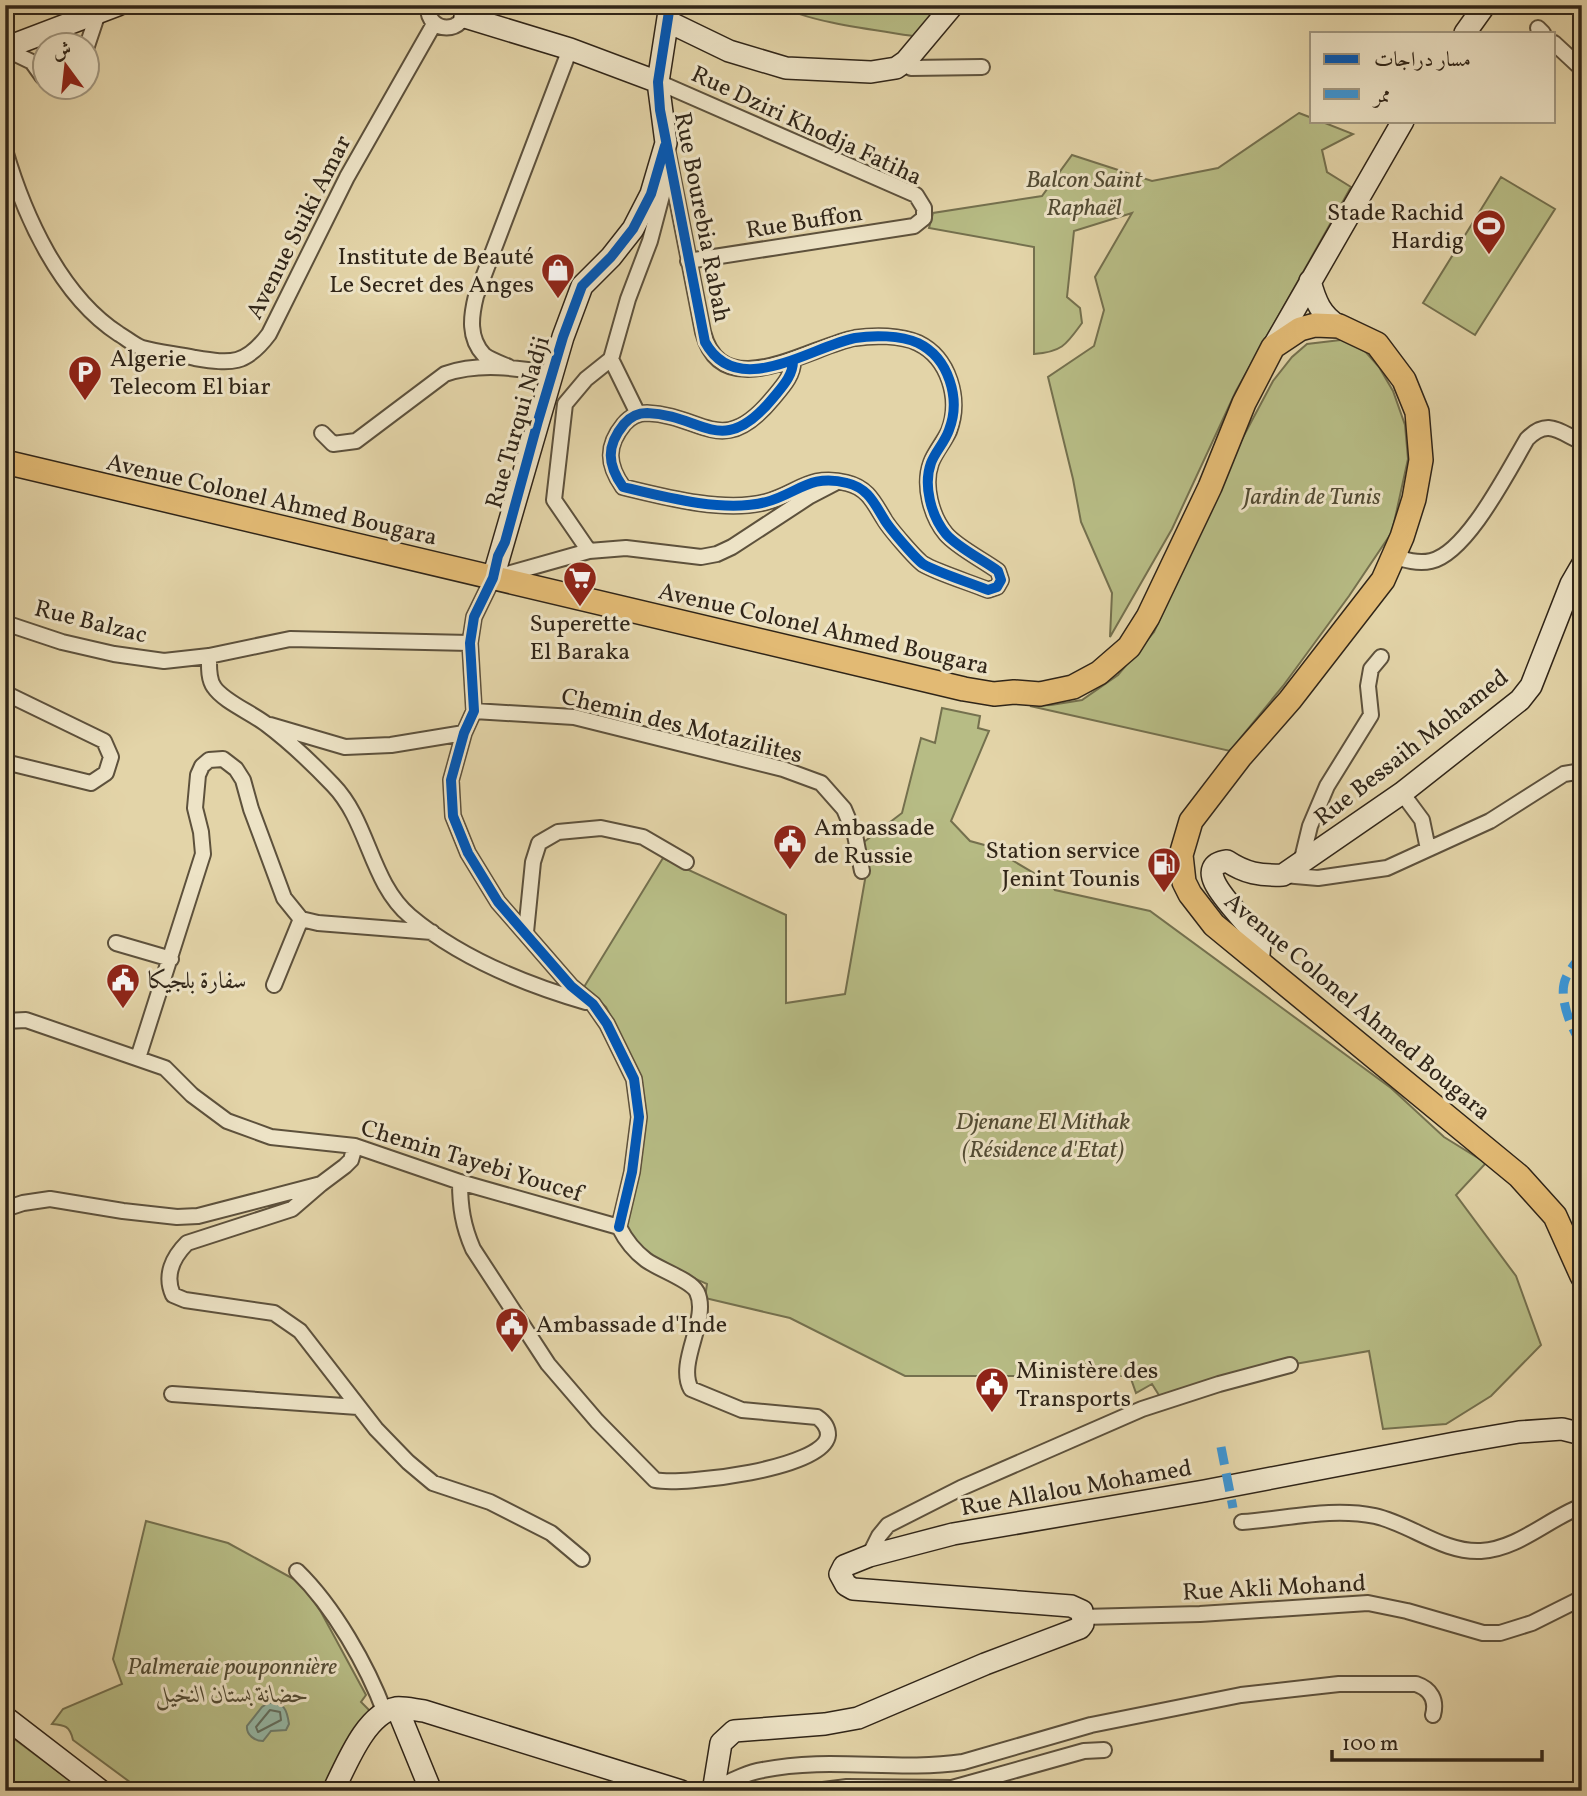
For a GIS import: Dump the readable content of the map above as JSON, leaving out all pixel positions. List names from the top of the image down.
{
  "streets": {
    "main road": ["Avenue Colonel Ahmed Bougara"],
    "street": [
      "Rue Dziri Khodja Fatiha",
      "Rue Bourebia Rabah",
      "Rue Buffon",
      "Avenue Suiki Amar",
      "Rue Turqui Nadji",
      "Rue Balzac",
      "Chemin des Motazilites",
      "Rue Bessaih Mohamed",
      "Chemin Tayebi Youcef",
      "Rue Allalou Mohamed",
      "Rue Akli Mohand"
    ]
  },
  "crossings": [
    ["Rue Dziri Khodja Fatiha", "Rue Bourebia Rabah"],
    ["Rue Dziri Khodja Fatiha", "Rue Buffon"],
    ["Rue Bourebia Rabah", "Rue Buffon"],
    ["Rue Bourebia Rabah", "Rue Turqui Nadji"],
    ["Rue Turqui Nadji", "Avenue Colonel Ahmed Bougara"],
    ["Rue Turqui Nadji", "Rue Balzac"],
    ["Rue Turqui Nadji", "Chemin des Motazilites"],
    ["Rue Turqui Nadji", "Chemin Tayebi Youcef"],
    ["Rue Allalou Mohamed", "Rue Akli Mohand"]
  ],
  "parks": [
    "Balcon Saint Raphaël",
    "Jardin de Tunis",
    "Djenane El Mithak (Résidence d'Etat)",
    "Palmeraie pouponnière حضانة بستان النخيل"
  ],
  "places": {
    "sports": ["Stade Rachid Hardig"],
    "shop": ["Institute de Beauté Le Secret des Anges"],
    "parking": ["Algerie Telecom El biar"],
    "supermarket": ["Superette El Baraka"],
    "public building": [
      "Ambassade de Russie",
      "سفارة بلجيكا",
      "Ambassade d'Inde",
      "Ministère des Transports"
    ],
    "fuel station": ["Station service Jenint Tounis"]
  },
  "legend": ["مسار دراجات", "ممر"],
  "scale_bar": "100 m",
  "north": "top"
}
